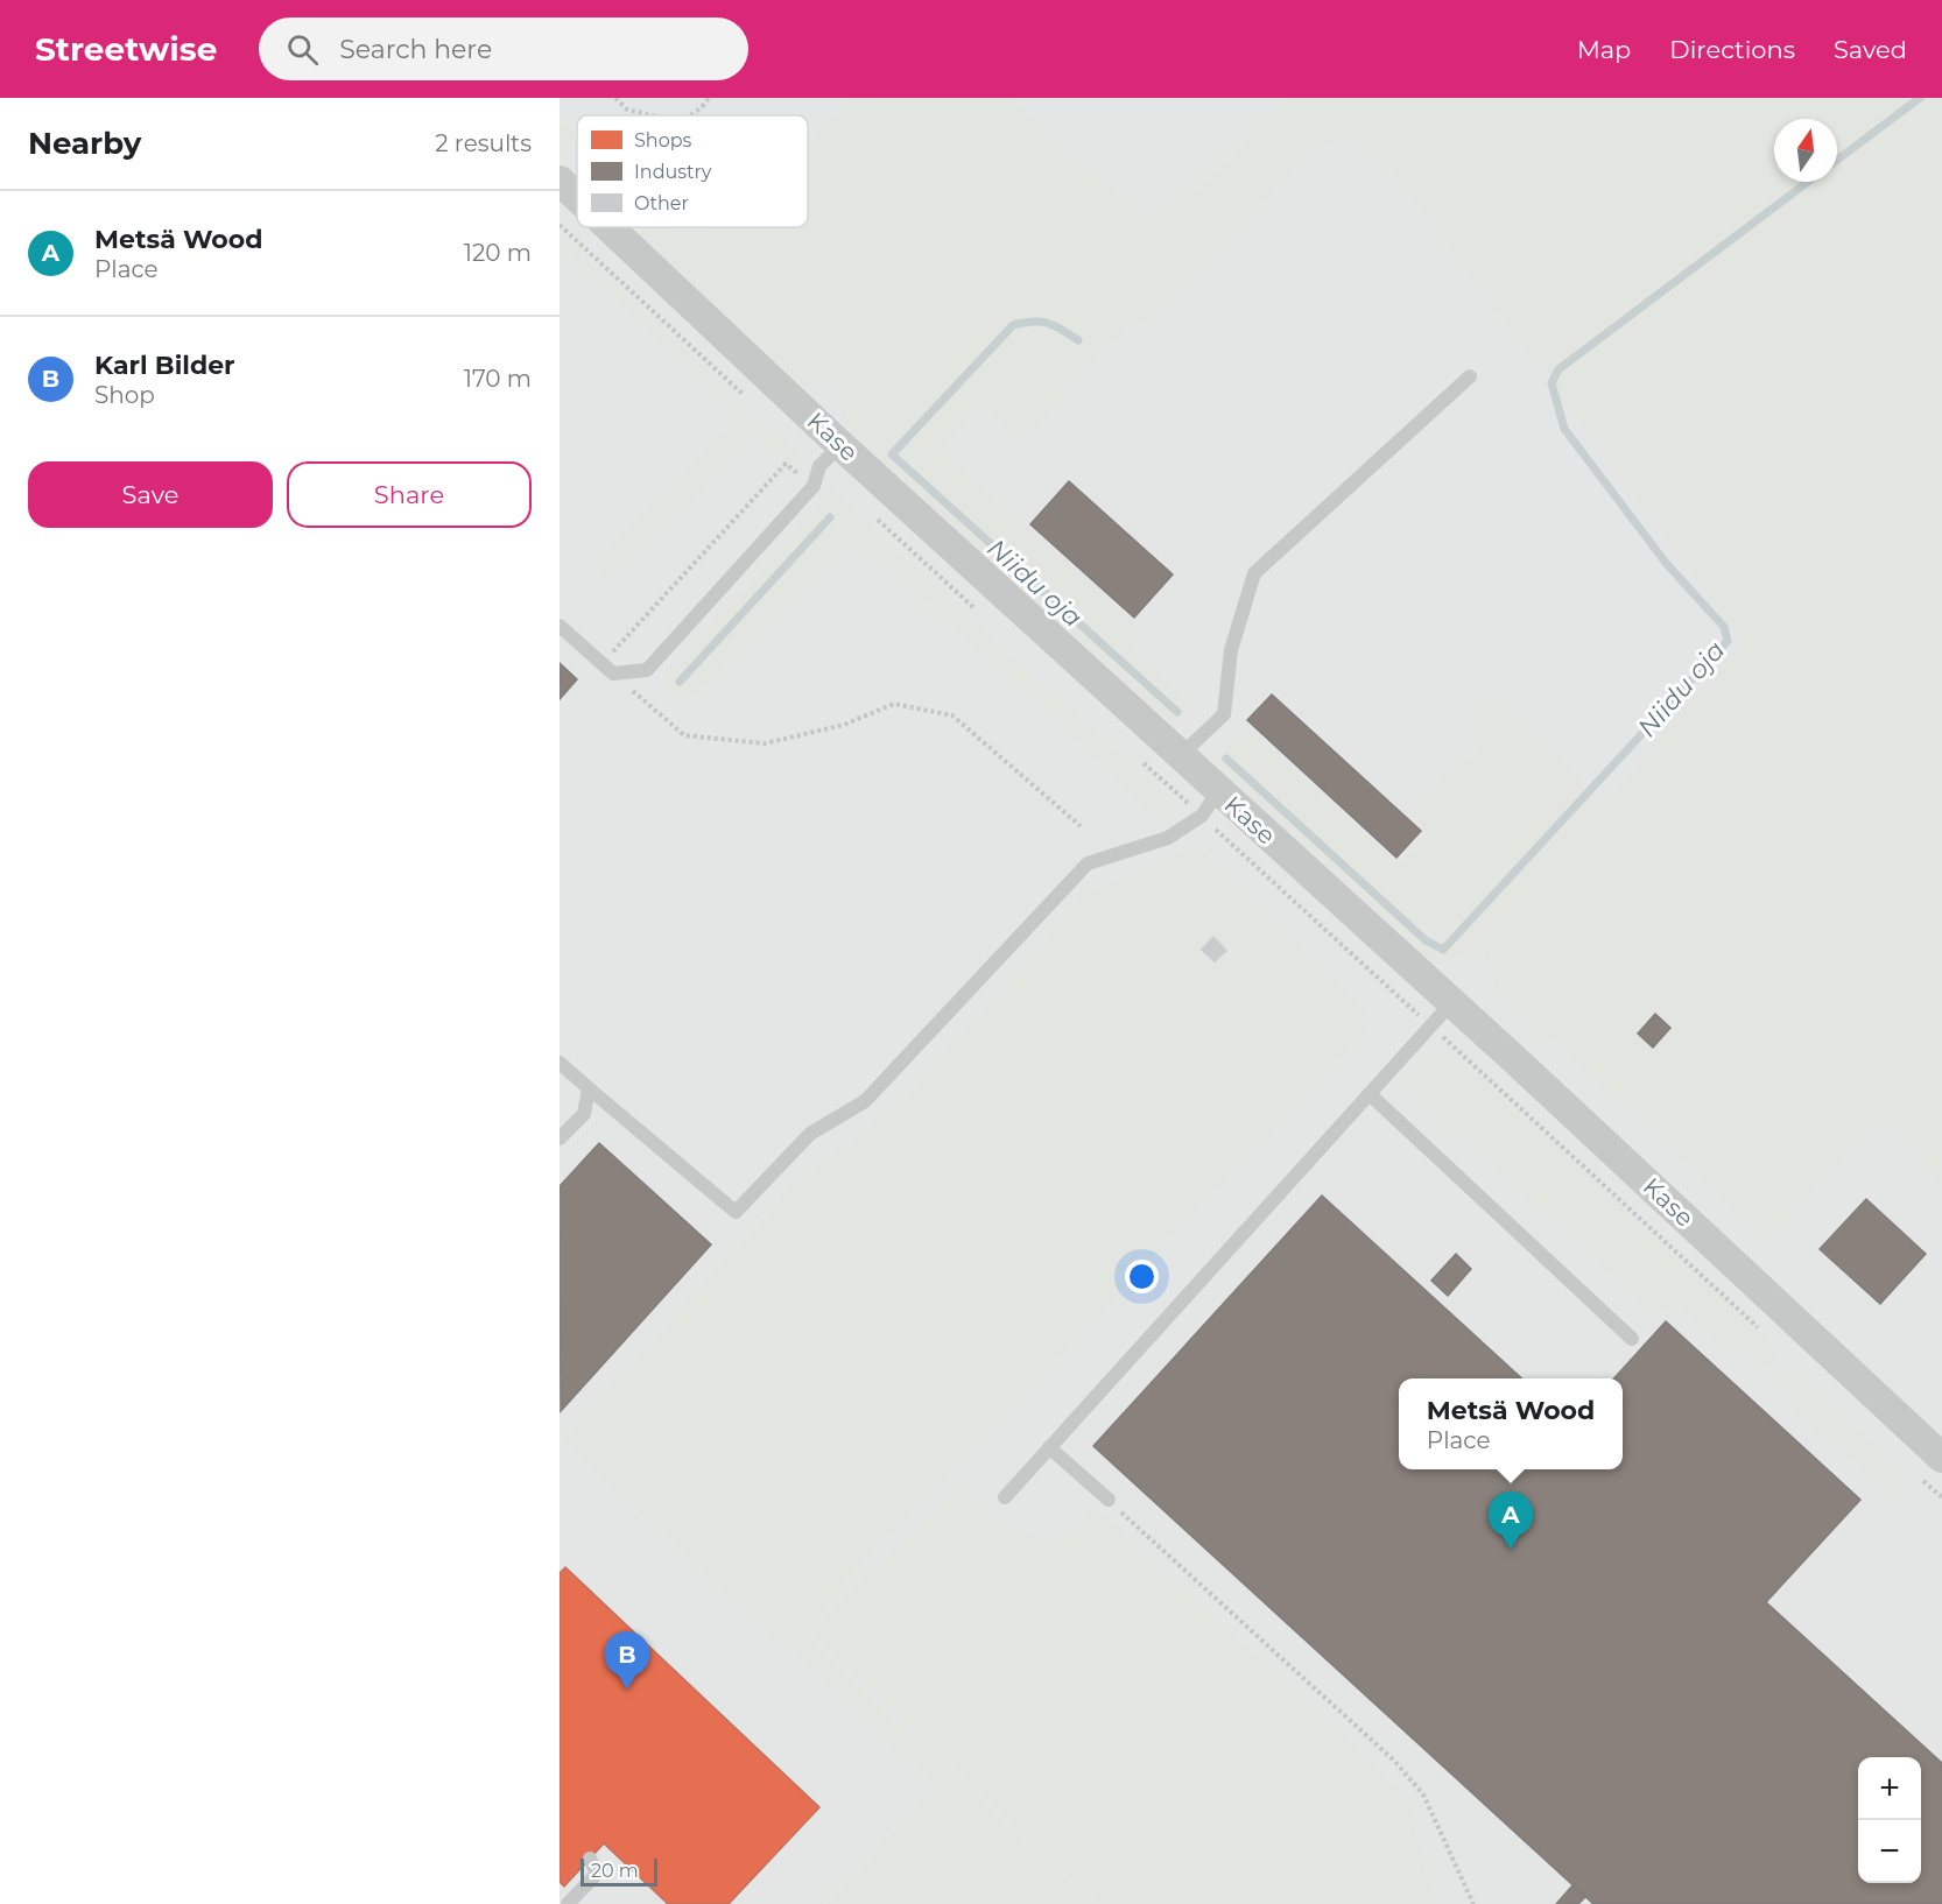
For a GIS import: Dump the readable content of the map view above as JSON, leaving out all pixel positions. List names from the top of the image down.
{
  "streets": {
    "street": ["Kase"]
  },
  "water": ["Niidu oja"],
  "legend": ["Shops", "Industry", "Other"],
  "scale_bar": "20 m",
  "north": "top",
  "page": {
    "header": "Streetwise",
    "search": "Search here",
    "nav": ["Map", "Directions", "Saved"],
    "heading": ["Nearby", "2 results"],
    "list": [
      {
        "mark": "A",
        "name": "Metsä Wood",
        "note": "Place",
        "value": "120 m"
      },
      {
        "mark": "B",
        "name": "Karl Bilder",
        "note": "Shop",
        "value": "170 m"
      }
    ],
    "buttons": ["Save", "Share"],
    "popup": ["Metsä Wood", "Place"],
    "pins": ["A", "B"],
    "map_buttons": ["+", "−"],
    "scale": "20 m"
  }
}
